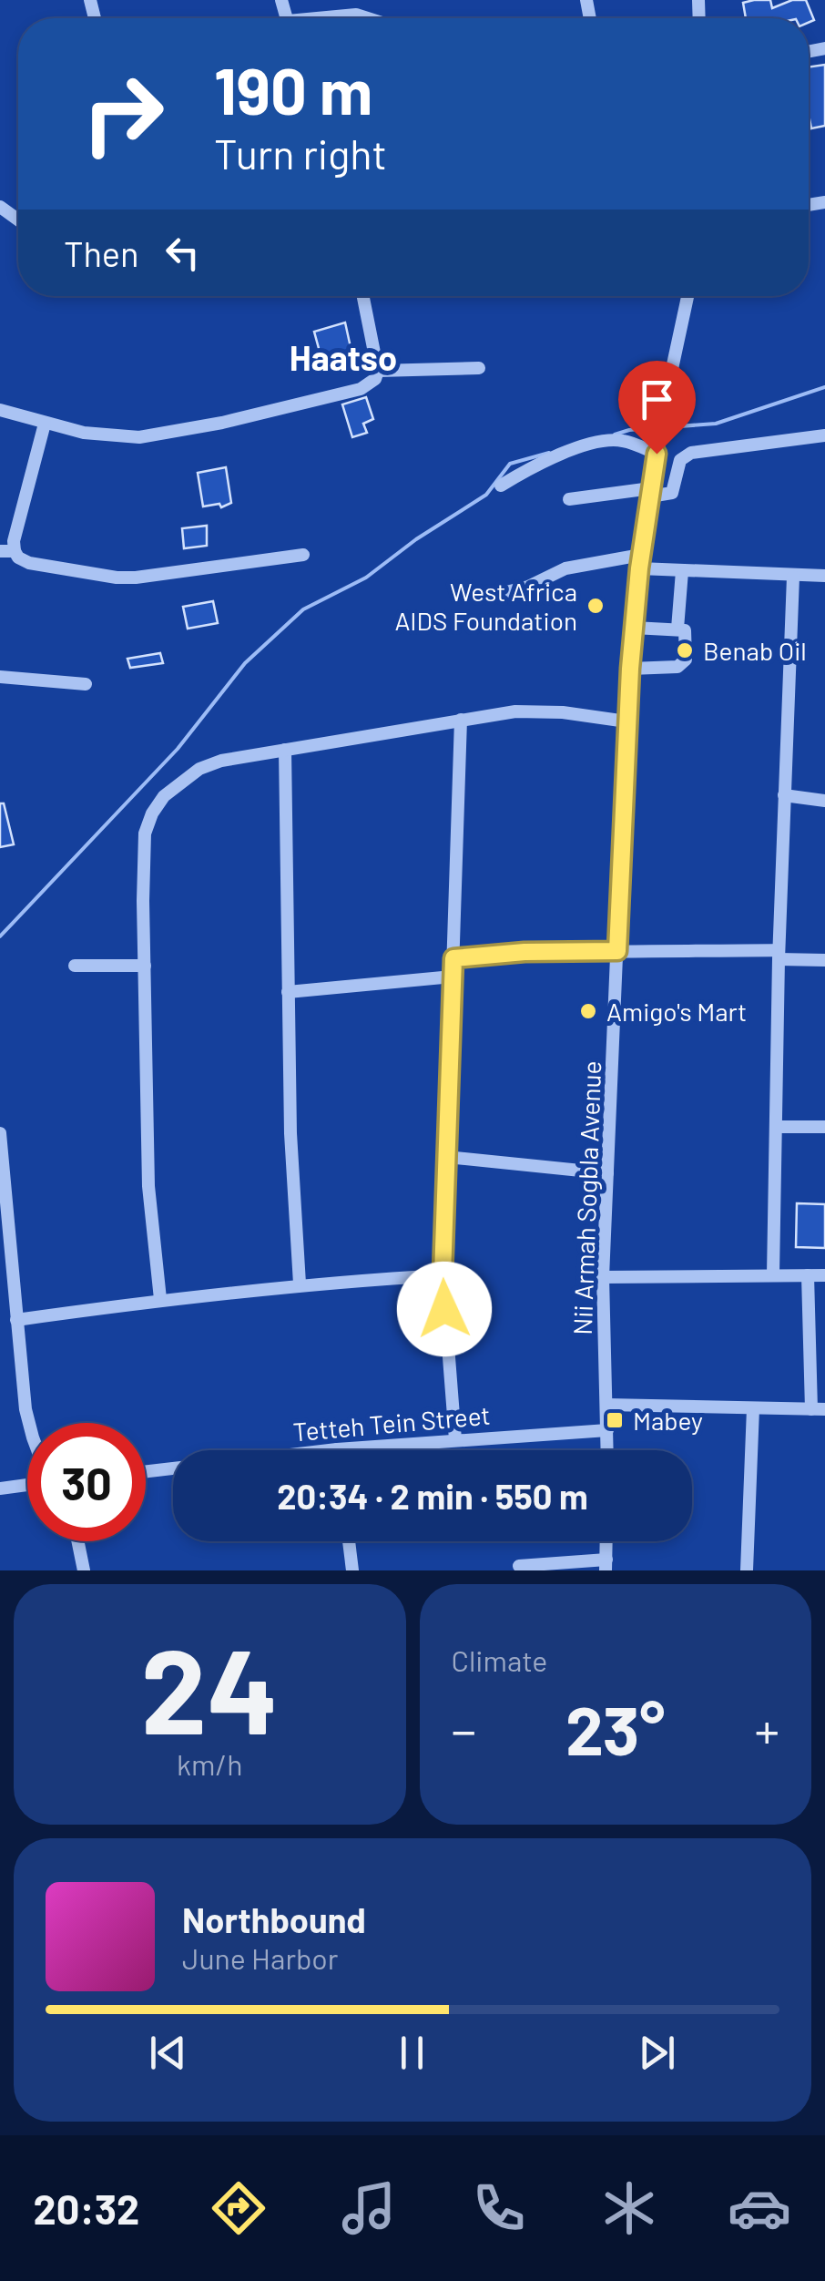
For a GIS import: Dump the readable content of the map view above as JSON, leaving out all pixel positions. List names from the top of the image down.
{
  "streets": {
    "street": ["Nii Armah Sogbla Avenue", "Tetteh Tein Street"]
  },
  "crossings": [
    ["Nii Armah Sogbla Avenue", "Tetteh Tein Street"]
  ],
  "districts": ["Haatso"],
  "places": {
    "other": ["West Africa AIDS Foundation", "Benab Oil", "Amigo's Mart"],
    "transit": ["Mabey"]
  },
  "page": {
    "turn": ["190 m", "Turn right"],
    "then": "Then",
    "limit": "30",
    "trip": "20:34 · 2 min · 550 m",
    "tile": [
      ["24", "km/h"],
      "Climate"
    ],
    "heat": ["−", "23°", "+"],
    "song": ["Northbound", "June Harbor"],
    "tabs": "20:32"
  }
}
